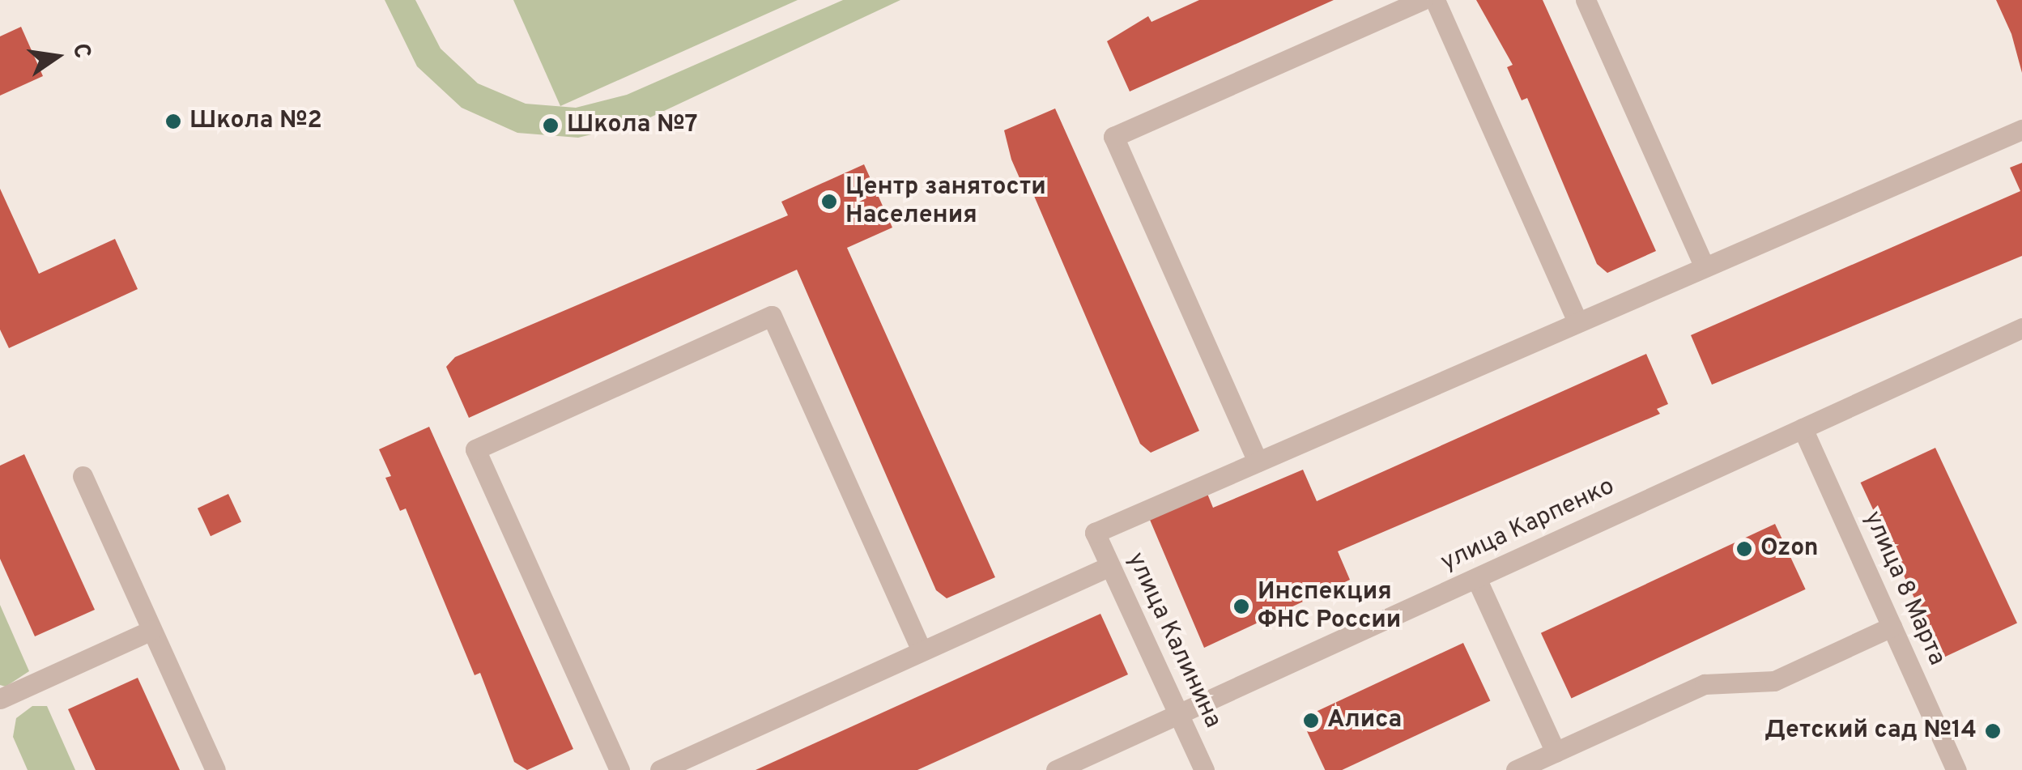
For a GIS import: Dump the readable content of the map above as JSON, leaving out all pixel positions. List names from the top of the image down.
{
  "streets": {
    "street": ["улица Карпенко", "улица 8 Марта", "улица Калинина"]
  },
  "crossings": [
    ["улица Карпенко", "улица 8 Марта"],
    ["улица Карпенко", "улица Калинина"]
  ],
  "places": [
    "Школа №2",
    "Школа №7",
    "Центр занятости Населения",
    "Ozon",
    "Инспекция ФНС России",
    "Алиса",
    "Детский сад №14"
  ],
  "north": "right"
}
